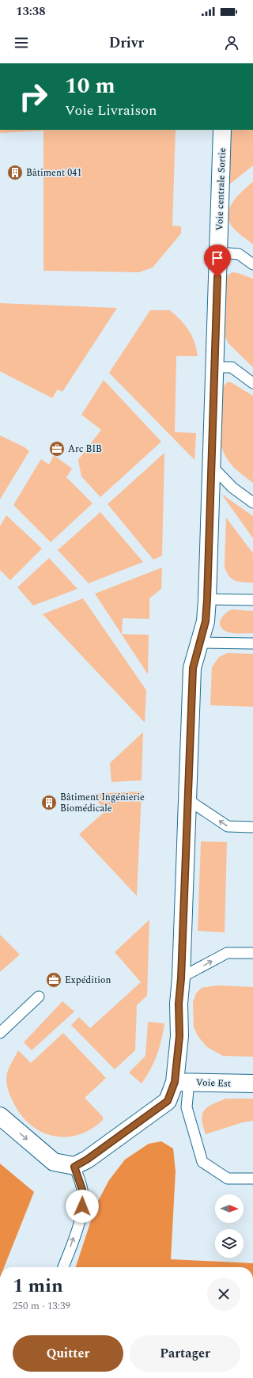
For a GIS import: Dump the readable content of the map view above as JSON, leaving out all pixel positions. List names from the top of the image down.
{
  "streets": {
    "street": ["Voie centrale Sortie", "Voie Est"]
  },
  "crossings": [
    ["Voie centrale Sortie", "Voie Est"]
  ],
  "places": {
    "building": ["Bâtiment 041", "Bâtiment Ingénierie Biomédicale"],
    "office": ["Arc BIB", "Expédition"]
  },
  "north": "right",
  "page": {
    "status": "13:38",
    "header": "Drivr",
    "turn": ["10 m", "Voie Livraison"],
    "heading": ["1 min", "250 m · 13:39"],
    "buttons": ["Quitter", "Partager"]
  }
}
